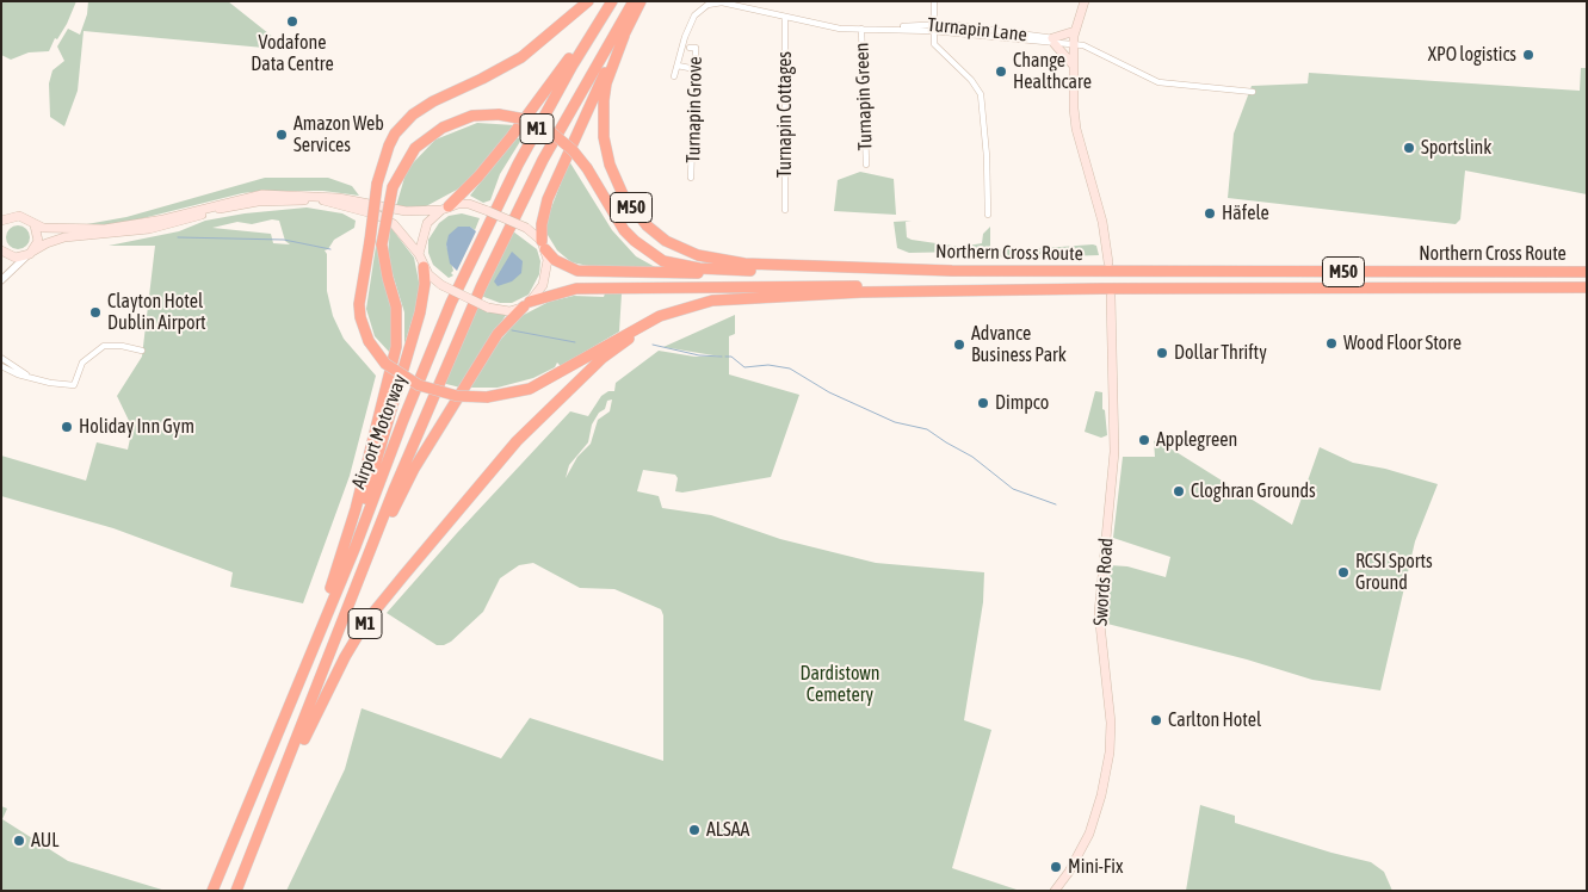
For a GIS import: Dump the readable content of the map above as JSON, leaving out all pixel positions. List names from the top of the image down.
{
  "streets": {
    "highway": [
      "M1",
      "M50",
      "Northern Cross Route",
      "Airport Motorway"
    ],
    "main road": ["Swords Road"],
    "street": [
      "Turnapin Lane",
      "Turnapin Green",
      "Turnapin Grove",
      "Turnapin Cottages"
    ]
  },
  "crossings": [
    ["Turnapin Lane", "Turnapin Green"],
    ["Turnapin Lane", "Turnapin Cottages"],
    ["M1", "M50"],
    ["M1", "Airport Motorway"],
    ["M50", "Northern Cross Route"]
  ],
  "parks": ["Dardistown Cemetery"],
  "places": [
    "Vodafone Data Centre",
    "XPO logistics",
    "Change Healthcare",
    "Amazon Web Services",
    "Sportslink",
    "Häfele",
    "Clayton Hotel Dublin Airport",
    "Wood Floor Store",
    "Advance Business Park",
    "Dollar Thrifty",
    "Dimpco",
    "Holiday Inn Gym",
    "Applegreen",
    "Cloghran Grounds",
    "RCSI Sports Ground",
    "Carlton Hotel",
    "ALSAA",
    "AUL",
    "Mini-Fix"
  ]
}
